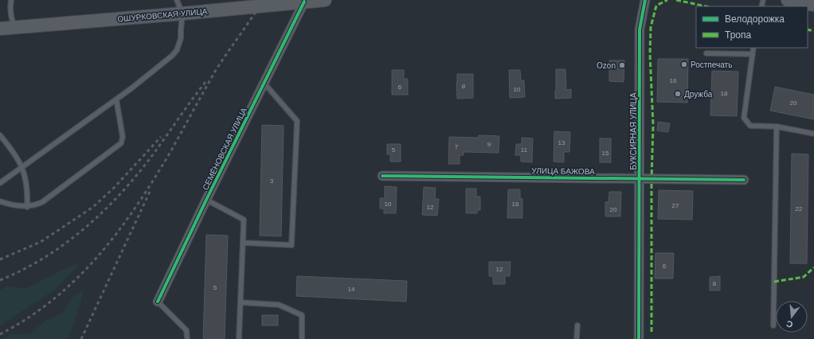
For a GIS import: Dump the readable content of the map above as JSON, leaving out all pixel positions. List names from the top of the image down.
{
  "streets": {
    "street": [
      "ОШУРКОВСКАЯ УЛИЦА",
      "БУКСИРНАЯ УЛИЦА",
      "СЕМЁНОВСКАЯ УЛИЦА",
      "УЛИЦА БАЖОВА"
    ]
  },
  "crossings": [
    ["ОШУРКОВСКАЯ УЛИЦА", "СЕМЁНОВСКАЯ УЛИЦА"],
    ["БУКСИРНАЯ УЛИЦА", "УЛИЦА БАЖОВА"]
  ],
  "places": ["Ростпечать", "Ozon", "Дружба"],
  "house_numbers": [
    "16",
    "8",
    "6",
    "10",
    "18",
    "20",
    "13",
    "9",
    "7",
    "5",
    "11",
    "15",
    "3",
    "10",
    "16",
    "27",
    "12",
    "22",
    "20",
    "6",
    "12",
    "8",
    "5",
    "14"
  ],
  "legend": ["Велодорожка", "Тропа"],
  "north": "bottom"
}
